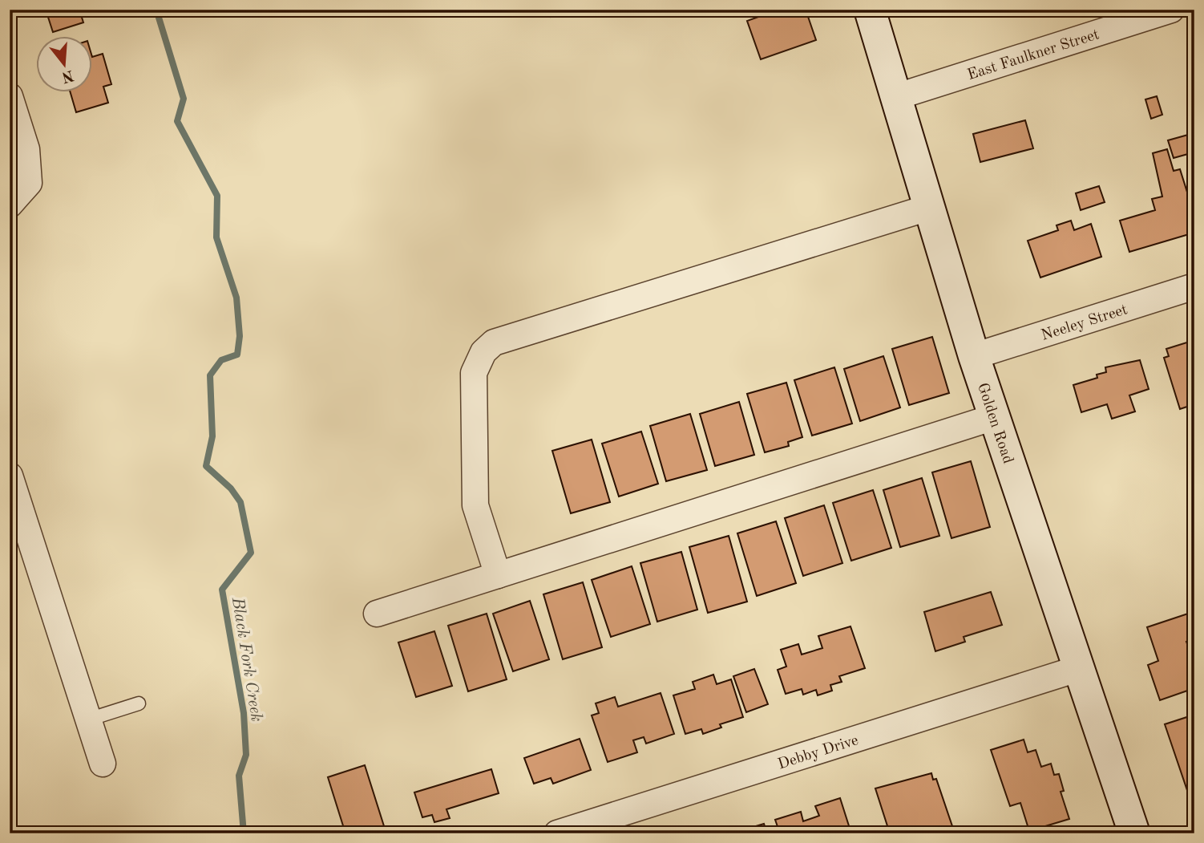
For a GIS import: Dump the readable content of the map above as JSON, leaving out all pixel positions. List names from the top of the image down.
{
  "streets": {
    "street": [
      "East Faulkner Street",
      "Neeley Street",
      "Golden Road",
      "Debby Drive"
    ]
  },
  "crossings": [
    ["East Faulkner Street", "Golden Road"],
    ["Neeley Street", "Golden Road"],
    ["Golden Road", "Debby Drive"]
  ],
  "water": ["Black Fork Creek"],
  "north": "bottom"
}
